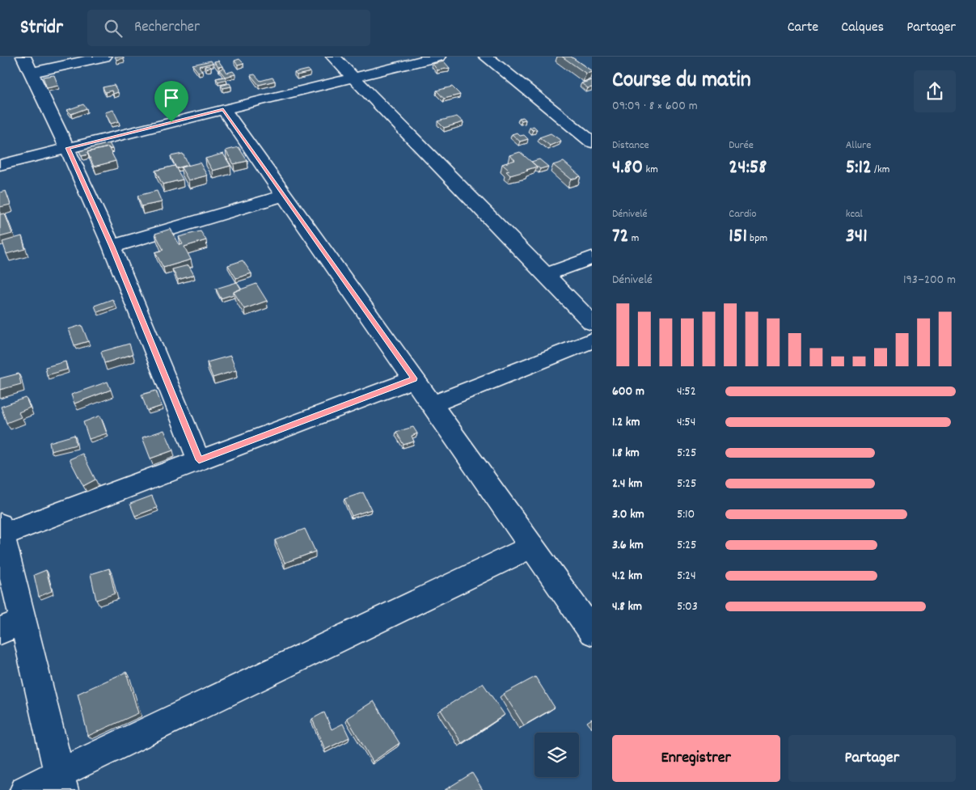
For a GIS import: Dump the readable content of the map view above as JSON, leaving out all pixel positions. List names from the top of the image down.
{
  "page": {
    "header": "Stridr",
    "search": "Rechercher",
    "nav": ["Carte", "Calques", "Partager"],
    "heading": ["Course du matin", "09:09 · 8 × 600 m"],
    "stats": [
      ["Distance", "4.80 km"],
      ["Durée", "24:58"],
      ["Allure", "5:12 /km"],
      ["Dénivelé", "72 m"],
      ["Cardio", "151 bpm"],
      ["kcal", "341"]
    ],
    "chart": ["Dénivelé", "193–200 m"],
    "list": [
      {
        "name": "600 m",
        "note": "4:52"
      },
      {
        "name": "1.2 km",
        "note": "4:54"
      },
      {
        "name": "1.8 km",
        "note": "5:25"
      },
      {
        "name": "2.4 km",
        "note": "5:25"
      },
      {
        "name": "3.0 km",
        "note": "5:10"
      },
      {
        "name": "3.6 km",
        "note": "5:25"
      },
      {
        "name": "4.2 km",
        "note": "5:24"
      },
      {
        "name": "4.8 km",
        "note": "5:03"
      }
    ],
    "buttons": ["Enregistrer", "Partager"]
  }
}
